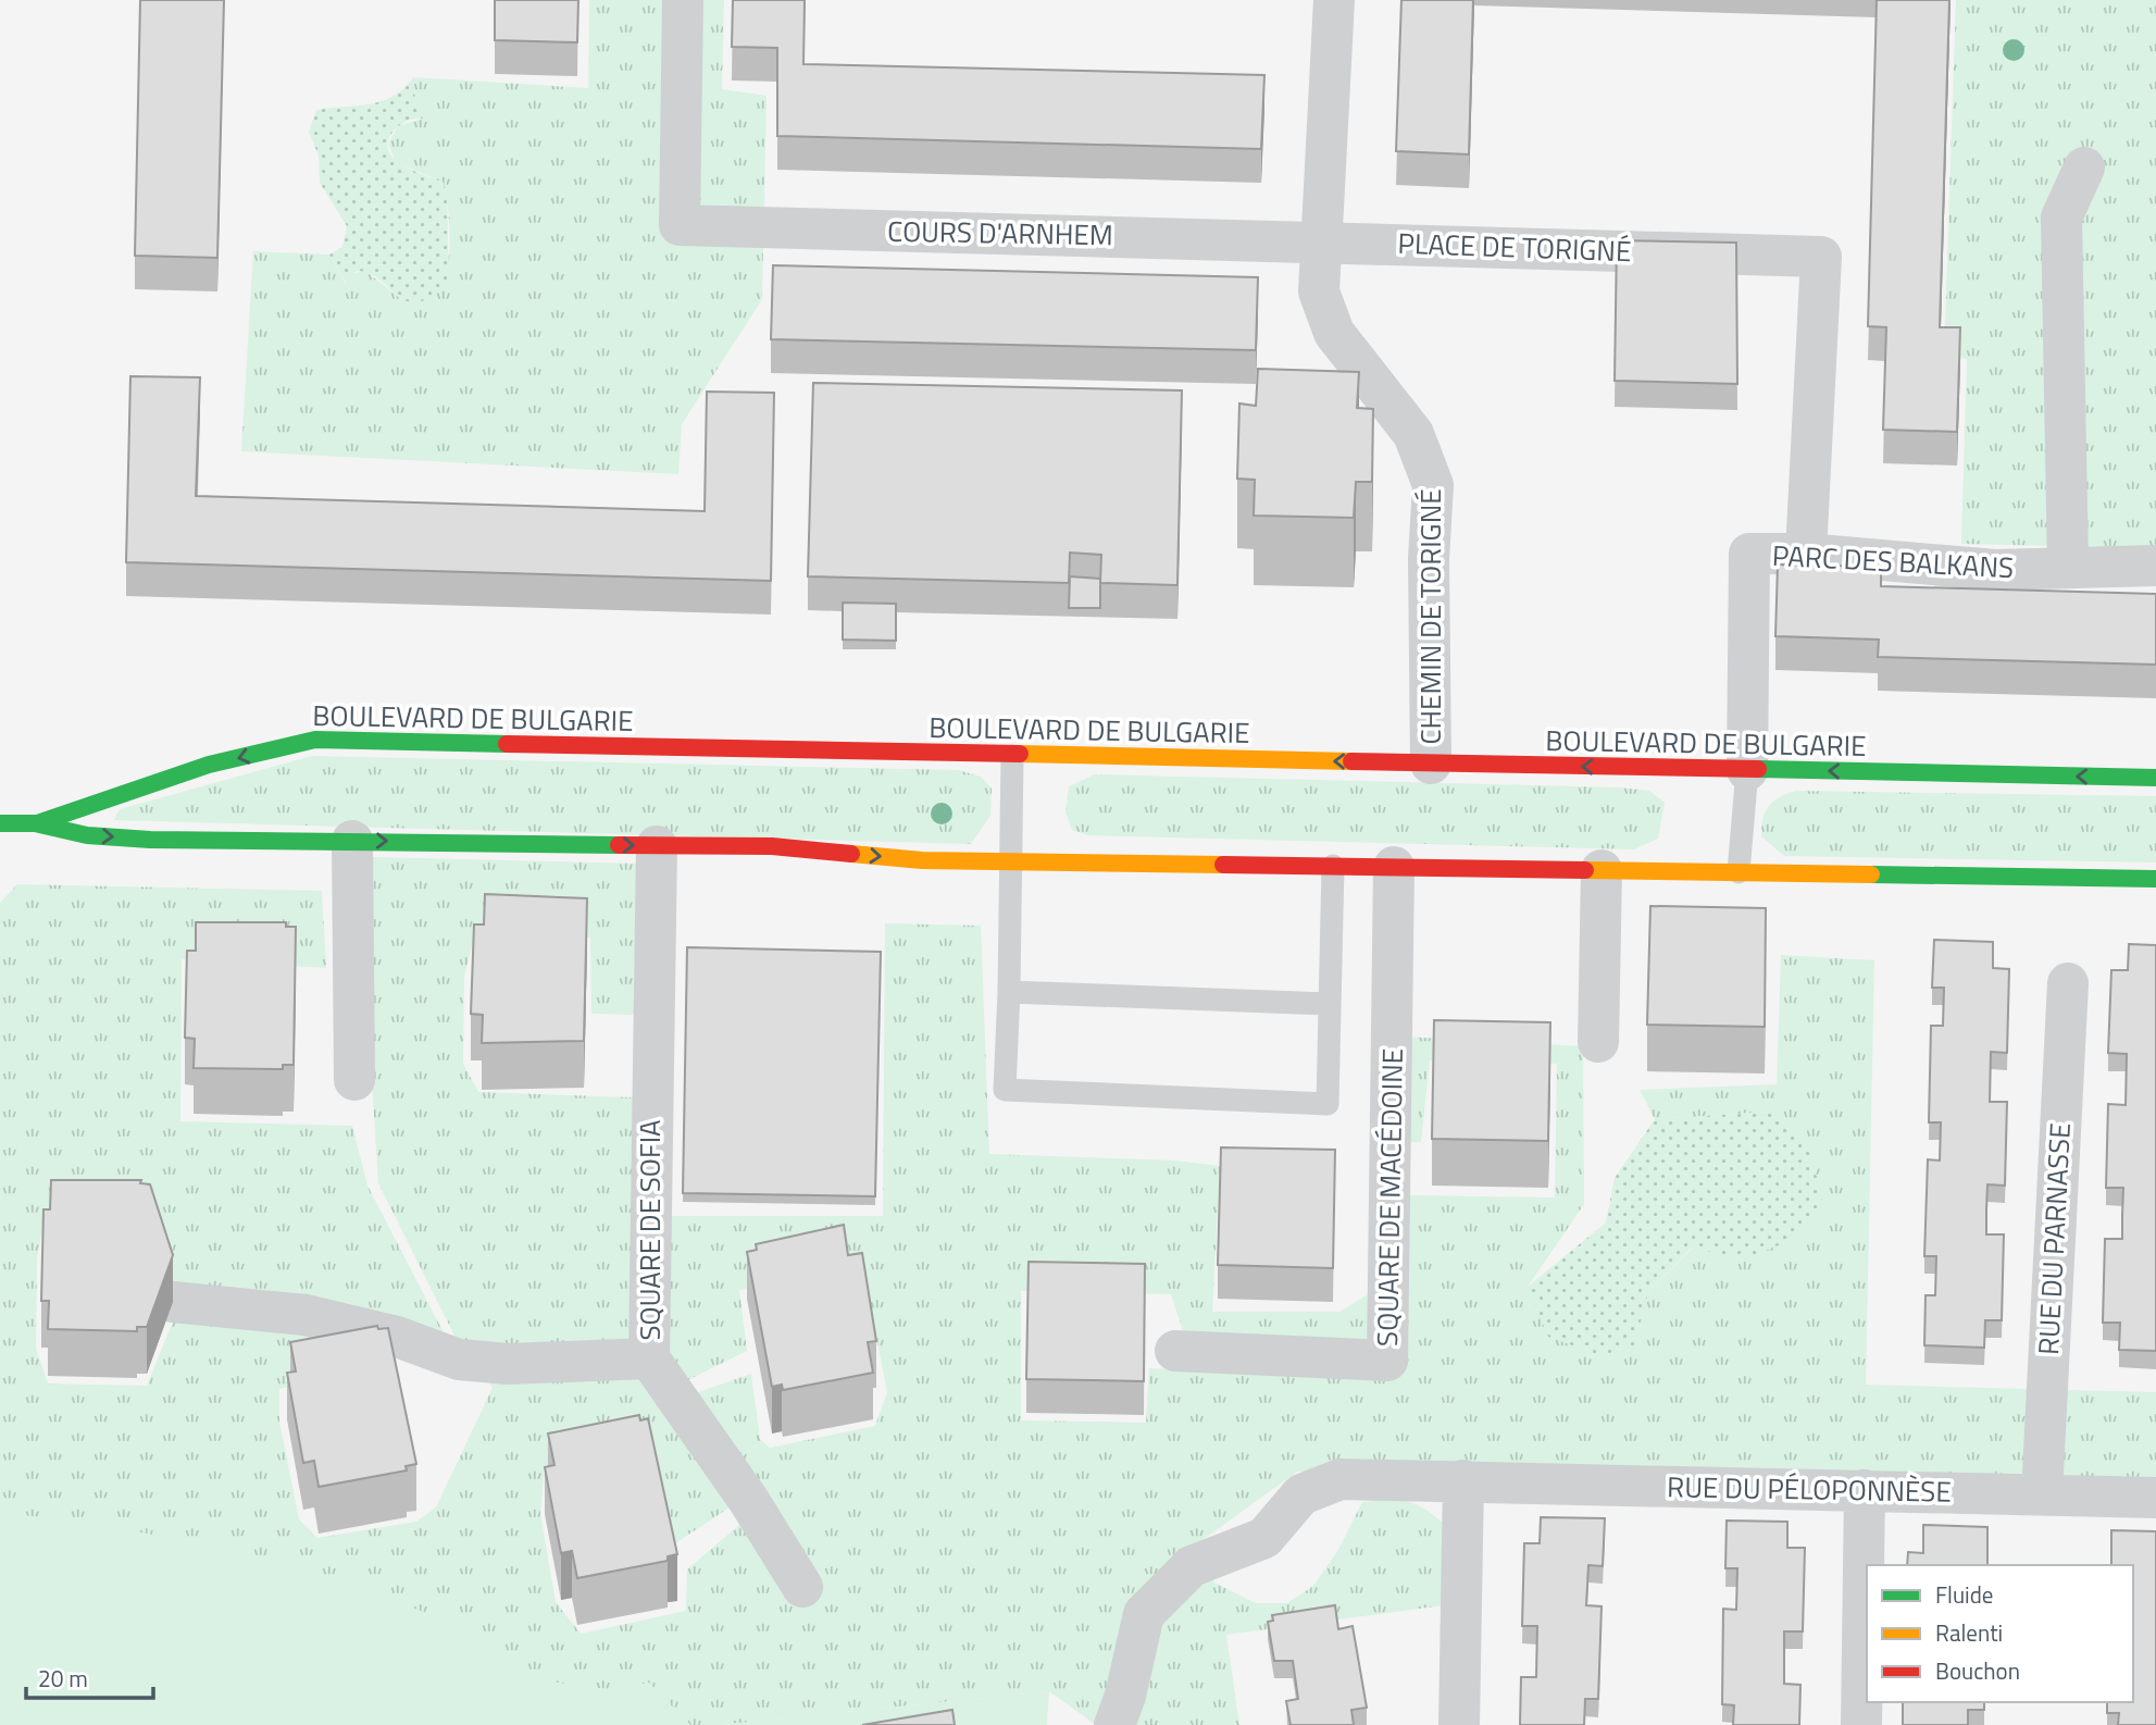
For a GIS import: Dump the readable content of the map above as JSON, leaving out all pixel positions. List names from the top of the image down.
{
  "streets": {
    "street": [
      "COURS D'ARNHEM",
      "PLACE DE TORIGNÉ",
      "PARC DES BALKANS",
      "CHEMIN DE TORIGNÉ",
      "BOULEVARD DE BULGARIE",
      "SQUARE DE MACÉDOINE",
      "SQUARE DE SOFIA",
      "RUE DU PARNASSE",
      "RUE DU PÉLOPONNÈSE"
    ]
  },
  "crossings": [
    ["COURS D'ARNHEM", "PLACE DE TORIGNÉ"],
    ["COURS D'ARNHEM", "CHEMIN DE TORIGNÉ"],
    ["PLACE DE TORIGNÉ", "PARC DES BALKANS"],
    ["PLACE DE TORIGNÉ", "CHEMIN DE TORIGNÉ"],
    ["PARC DES BALKANS", "BOULEVARD DE BULGARIE"],
    ["CHEMIN DE TORIGNÉ", "BOULEVARD DE BULGARIE"],
    ["BOULEVARD DE BULGARIE", "SQUARE DE MACÉDOINE"],
    ["BOULEVARD DE BULGARIE", "SQUARE DE SOFIA"],
    ["RUE DU PARNASSE", "RUE DU PÉLOPONNÈSE"]
  ],
  "legend": ["Fluide", "Ralenti", "Bouchon"],
  "scale_bar": "20 m"
}
